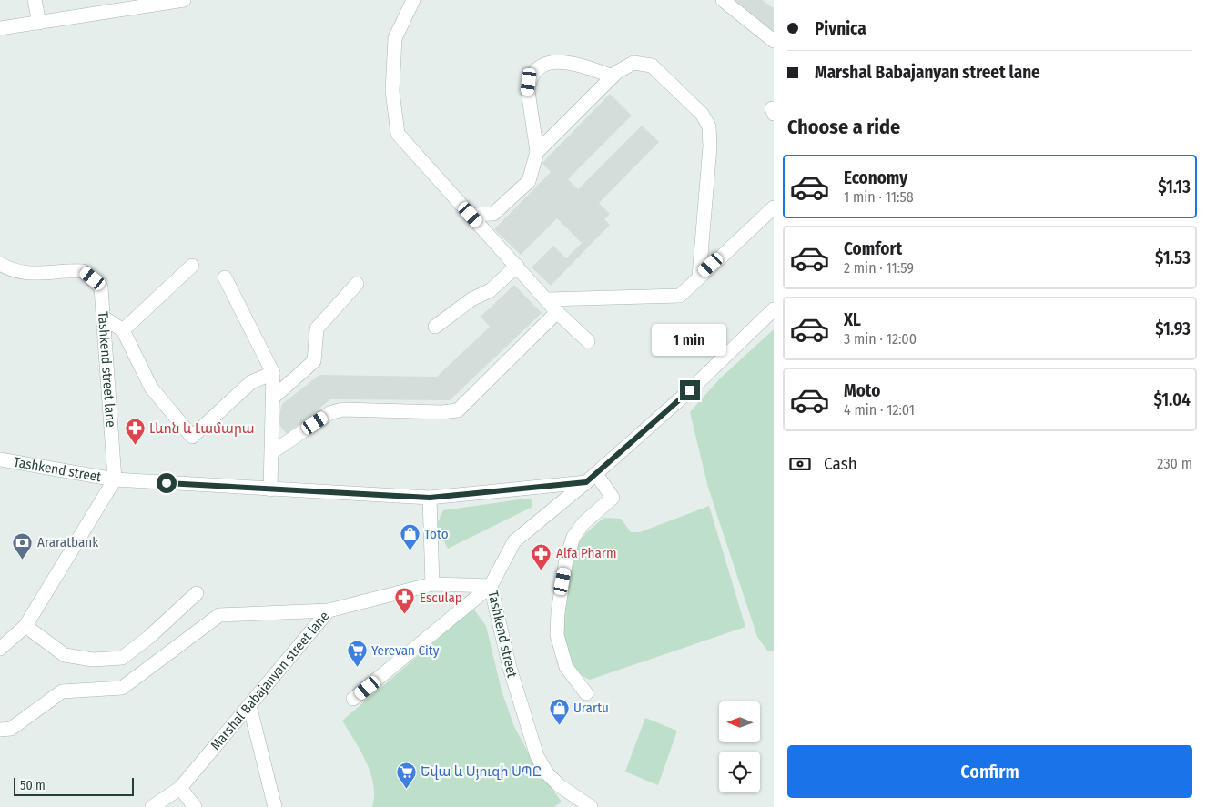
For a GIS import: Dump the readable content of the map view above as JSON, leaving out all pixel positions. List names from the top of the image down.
{
  "streets": {
    "street": ["Tashkend street lane", "Tashkend street", "Marshal Babajanyan street lane"]
  },
  "crossings": [
    ["Tashkend street lane", "Tashkend street"],
    ["Tashkend street", "Marshal Babajanyan street lane"]
  ],
  "places": {
    "pharmacy": ["Լևոն և Լամարա", "Alfa Pharm", "Esculap"],
    "shop": ["Toto", "Urartu"],
    "bank": ["Araratbank"],
    "supermarket": ["Yerevan City", "Եվա և Սյուզի ՍՊԸ"]
  },
  "scale_bar": "50 m",
  "north": "left",
  "page": {
    "banner": ["Pivnica", "Marshal Babajanyan street lane"],
    "heading": "Choose a ride",
    "list": [
      {
        "name": "Economy",
        "note": "1 min · 11:58",
        "value": "$1.13"
      },
      {
        "name": "Comfort",
        "note": "2 min · 11:59",
        "value": "$1.53"
      },
      {
        "name": "XL",
        "note": "3 min · 12:00",
        "value": "$1.93"
      },
      {
        "name": "Moto",
        "note": "4 min · 12:01",
        "value": "$1.04"
      }
    ],
    "bubble": "1 min",
    "pay": ["Cash", "230 m"],
    "buttons": "Confirm",
    "scale": "50 m"
  }
}
